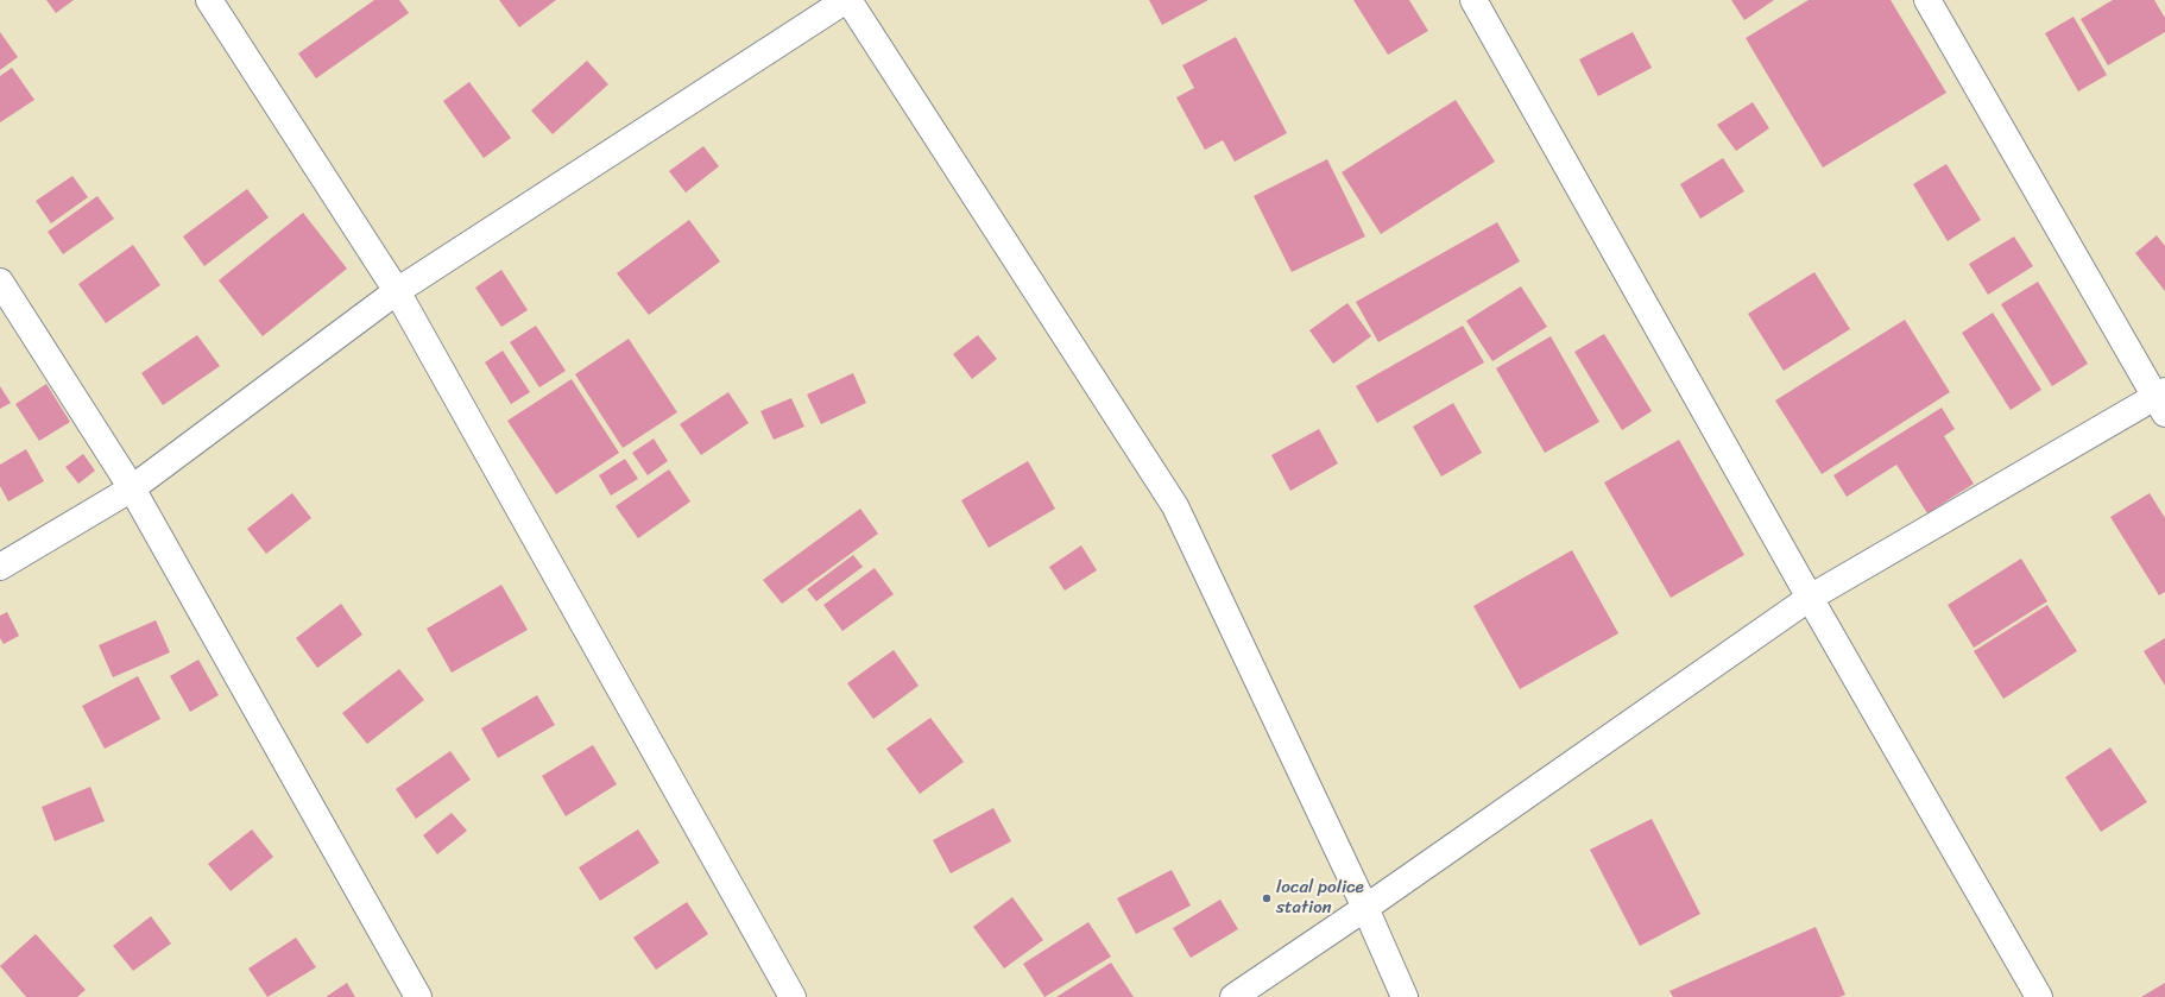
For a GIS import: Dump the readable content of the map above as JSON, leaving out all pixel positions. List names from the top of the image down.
{
  "places": ["local police station"]
}
